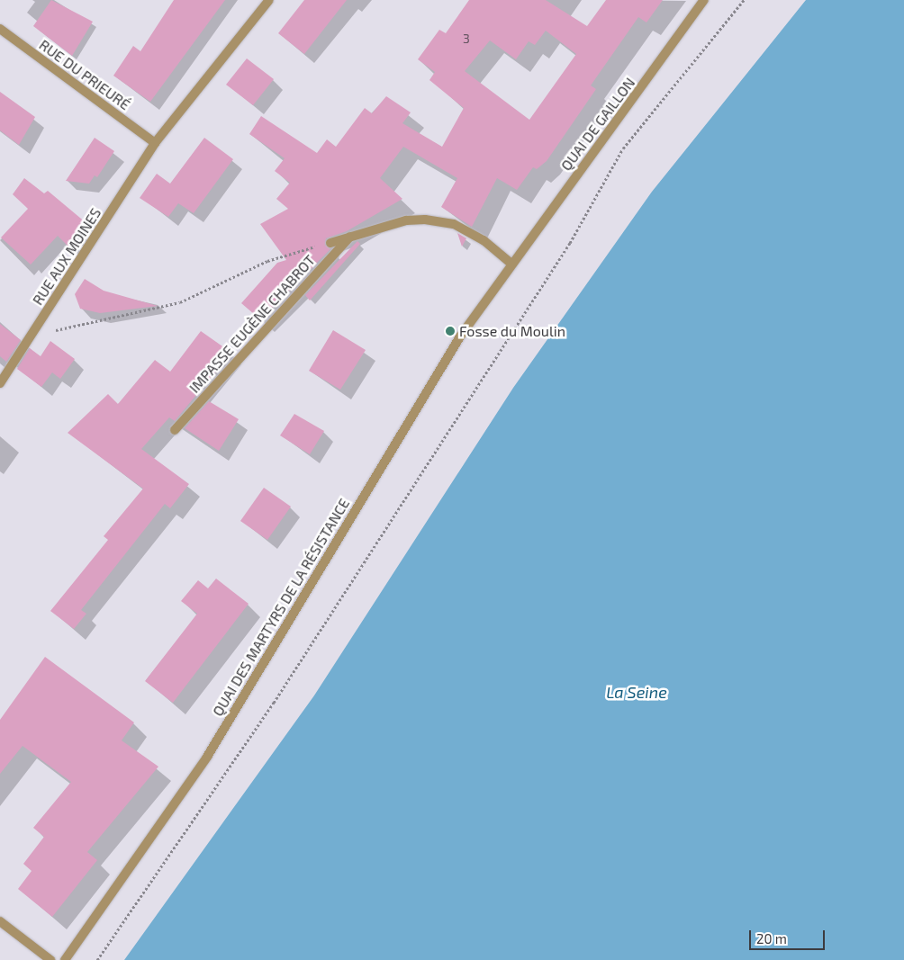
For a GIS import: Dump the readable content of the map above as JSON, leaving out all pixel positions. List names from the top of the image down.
{
  "streets": {
    "street": [
      "RUE DU PRIEURÉ",
      "QUAI DE GAILLON",
      "RUE AUX MOINES",
      "IMPASSE EUGÈNE CHABROT",
      "QUAI DES MARTYRS DE LA RÉSISTANCE"
    ]
  },
  "crossings": [
    ["RUE DU PRIEURÉ", "RUE AUX MOINES"],
    ["QUAI DE GAILLON", "QUAI DES MARTYRS DE LA RÉSISTANCE"]
  ],
  "water": ["La Seine"],
  "places": ["Fosse du Moulin"],
  "house_numbers": ["3"],
  "scale_bar": "20 m"
}
